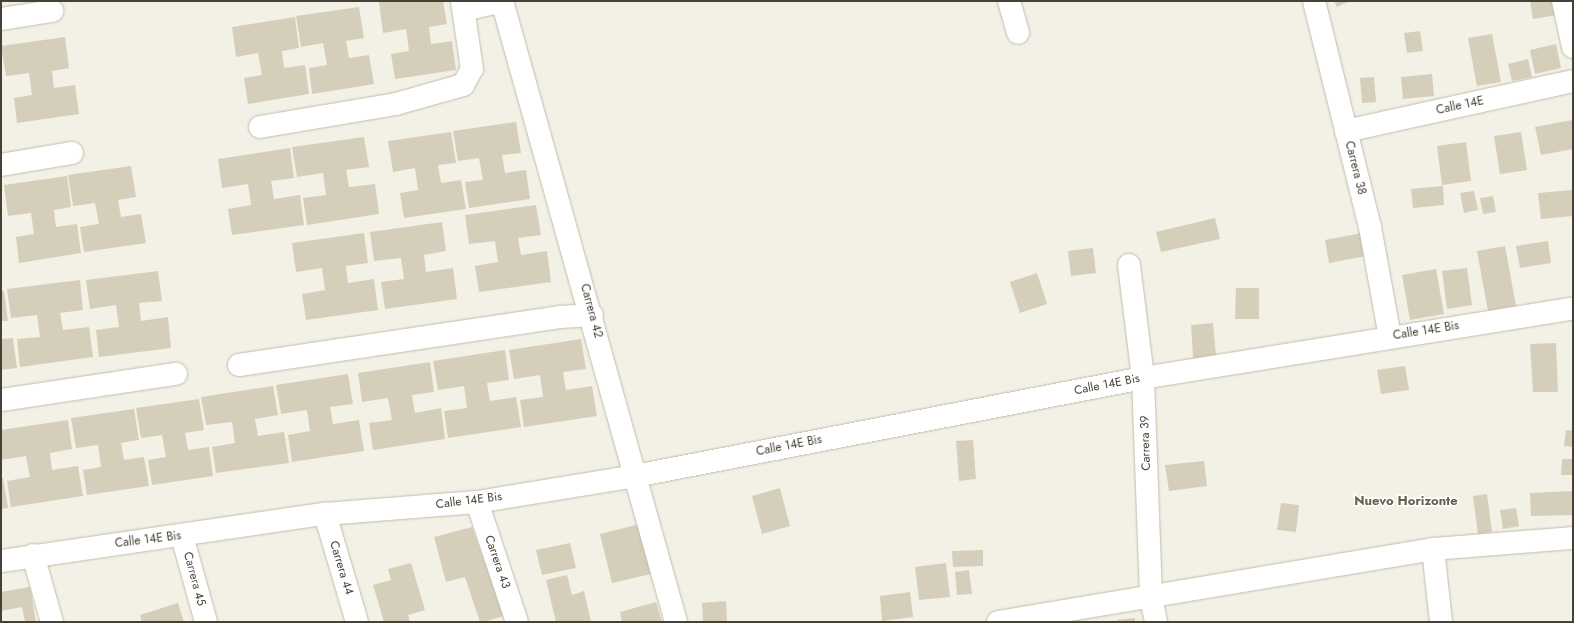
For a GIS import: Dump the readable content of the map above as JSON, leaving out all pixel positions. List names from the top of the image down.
{
  "streets": {
    "street": [
      "Calle 14E",
      "Carrera 38",
      "Carrera 42",
      "Calle 14E Bis",
      "Carrera 39",
      "Carrera 43",
      "Carrera 44",
      "Carrera 45"
    ]
  },
  "crossings": [
    ["Calle 14E", "Carrera 38"],
    ["Carrera 38", "Calle 14E Bis"],
    ["Carrera 42", "Calle 14E Bis"],
    ["Calle 14E Bis", "Carrera 39"],
    ["Calle 14E Bis", "Carrera 43"],
    ["Calle 14E Bis", "Carrera 44"],
    ["Calle 14E Bis", "Carrera 45"]
  ],
  "districts": ["Nuevo Horizonte"]
}
